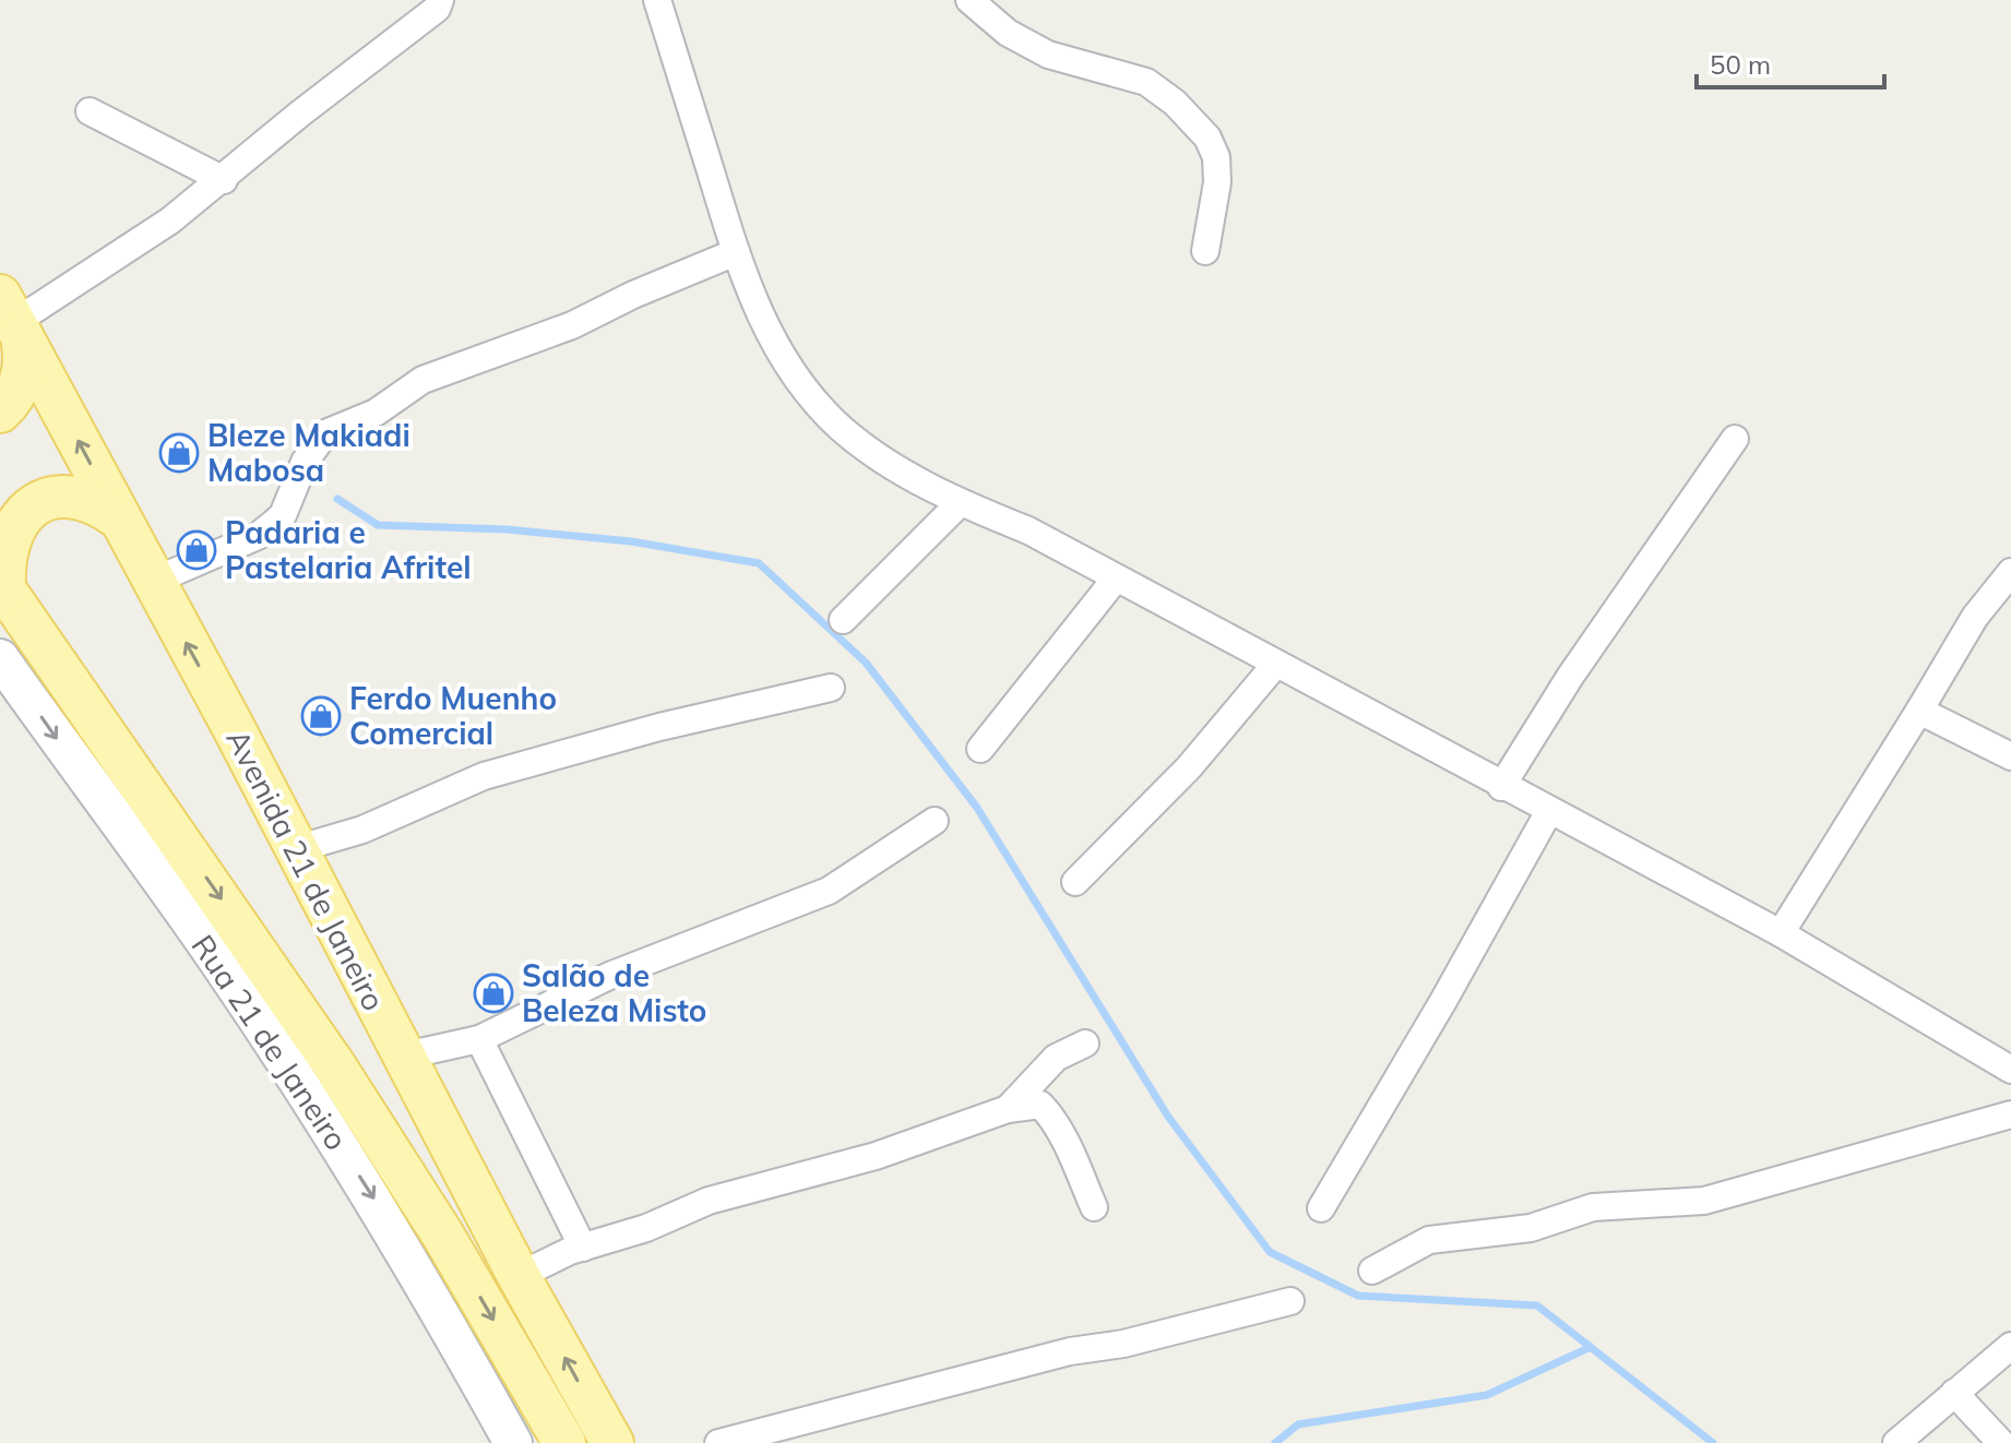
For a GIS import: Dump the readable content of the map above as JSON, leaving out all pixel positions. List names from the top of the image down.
{
  "streets": {
    "main road": ["Avenida 21 de Janeiro"],
    "street": ["Rua 21 de Janeiro"]
  },
  "one_way": ["Rua 21 de Janeiro"],
  "places": {
    "shop": [
      "Bleze Makiadi Mabosa",
      "Padaria e Pastelaria Afritel",
      "Ferdo Muenho Comercial",
      "Salão de Beleza Misto"
    ]
  },
  "scale_bar": "50 m"
}
